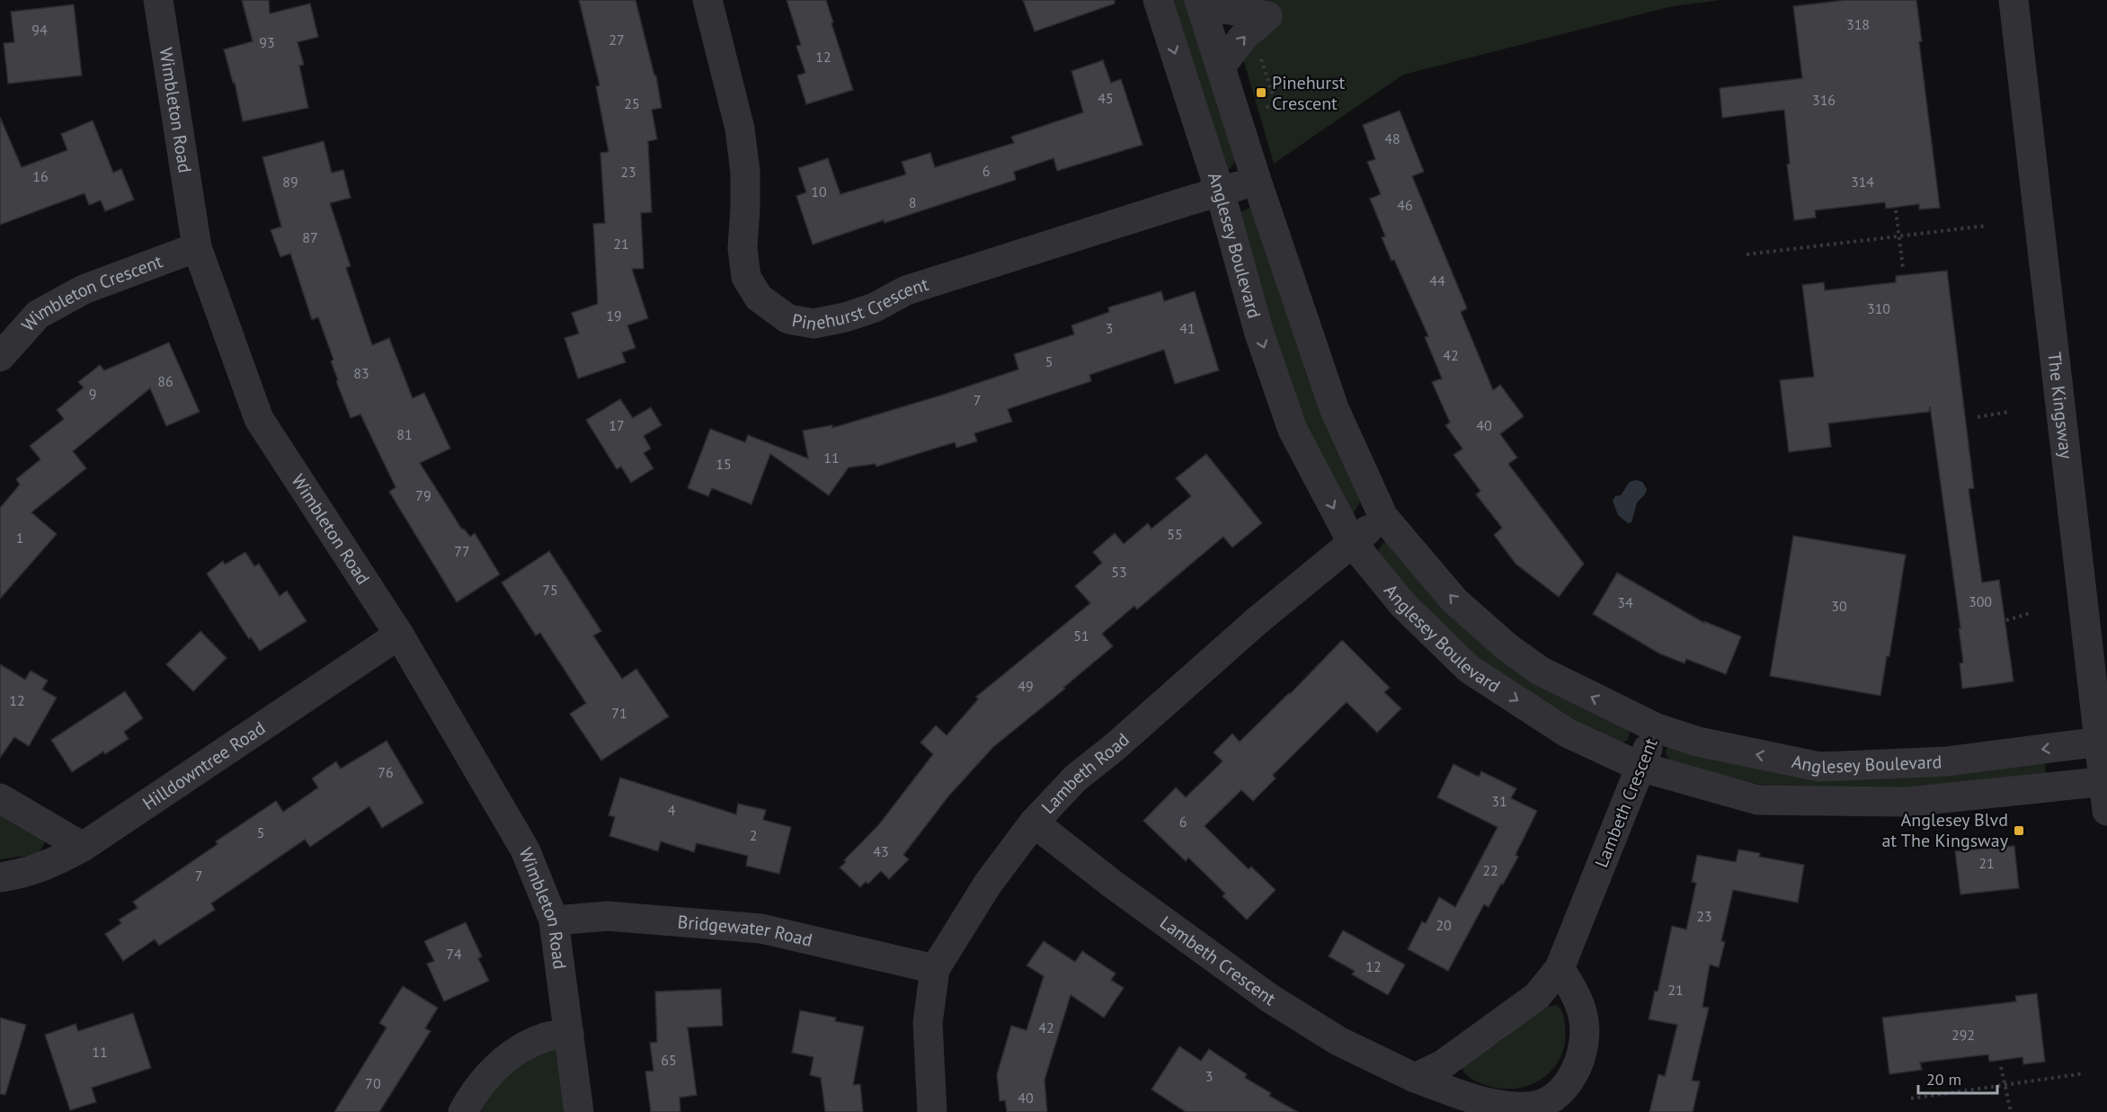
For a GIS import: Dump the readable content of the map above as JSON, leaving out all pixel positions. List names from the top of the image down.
{
  "streets": {
    "street": [
      "Wimbleton Road",
      "Anglesey Boulevard",
      "Wimbleton Crescent",
      "Pinehurst Crescent",
      "The Kingsway",
      "Hilldowntree Road",
      "Lambeth Road",
      "Lambeth Crescent",
      "Bridgewater Road"
    ]
  },
  "crossings": [
    ["Wimbleton Road", "Wimbleton Crescent"],
    ["Wimbleton Road", "Hilldowntree Road"],
    ["Wimbleton Road", "Bridgewater Road"],
    ["Anglesey Boulevard", "Pinehurst Crescent"],
    ["Anglesey Boulevard", "The Kingsway"],
    ["Anglesey Boulevard", "Lambeth Road"],
    ["Anglesey Boulevard", "Lambeth Crescent"],
    ["Lambeth Road", "Lambeth Crescent"],
    ["Lambeth Road", "Bridgewater Road"]
  ],
  "places": {
    "transit": ["Pinehurst Crescent", "Anglesey Blvd at The Kingsway"]
  },
  "house_numbers": [
    "318",
    "94",
    "27",
    "93",
    "12",
    "45",
    "316",
    "25",
    "48",
    "6",
    "23",
    "16",
    "89",
    "314",
    "10",
    "8",
    "46",
    "87",
    "21",
    "44",
    "310",
    "19",
    "3",
    "41",
    "42",
    "5",
    "83",
    "86",
    "9",
    "7",
    "17",
    "40",
    "81",
    "11",
    "15",
    "79",
    "55",
    "1",
    "77",
    "53",
    "75",
    "300",
    "34",
    "30",
    "51",
    "49",
    "12",
    "71",
    "76",
    "31",
    "4",
    "6",
    "5",
    "2",
    "43",
    "21",
    "22",
    "7",
    "23",
    "20",
    "74",
    "12",
    "21",
    "42",
    "292",
    "11",
    "65",
    "3",
    "70",
    "40"
  ],
  "scale_bar": "20 m"
}
